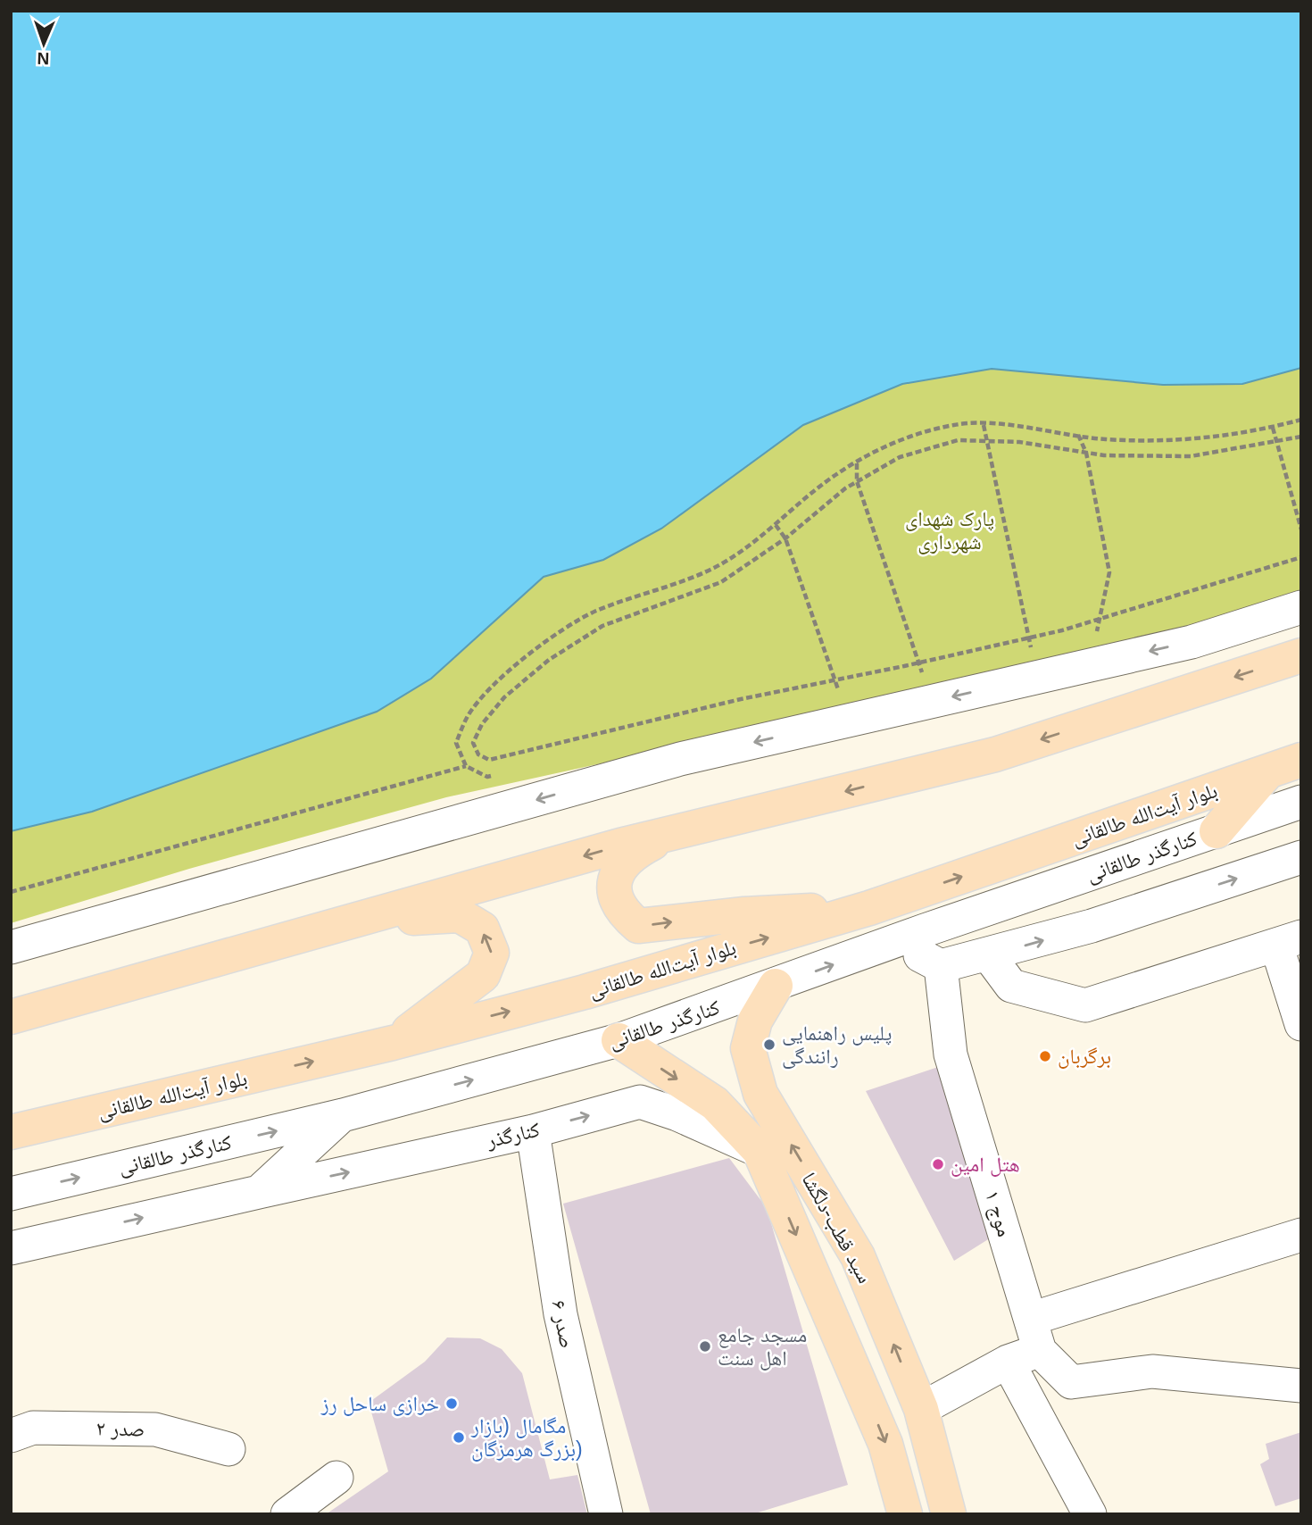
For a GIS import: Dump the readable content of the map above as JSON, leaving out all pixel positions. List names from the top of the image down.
{
  "streets": {
    "main road": ["بلوار آیت‌الله طالقانی", "سید قطب-دلگشا"],
    "street": [
      "کنارگذر طالقانی",
      "کنارگذر",
      "موج ۱",
      "صدر ۶",
      "صدر ۲"
    ]
  },
  "crossings": [
    ["کنارگذر طالقانی", "کنارگذر"],
    ["کنارگذر طالقانی", "سید قطب-دلگشا"],
    ["کنارگذر", "سید قطب-دلگشا"],
    ["کنارگذر", "صدر ۶"]
  ],
  "one_way": ["کنارگذر"],
  "parks": ["پارک شهدای شهرداری"],
  "places": [
    "پلیس راهنمایی رانندگی",
    "برگربان",
    "هتل امین",
    "مسجد جامع اهل سنت",
    "خرازی ساحل رز",
    "مگامال (بازار بزرگ هرمزگان)"
  ],
  "north": "bottom"
}
